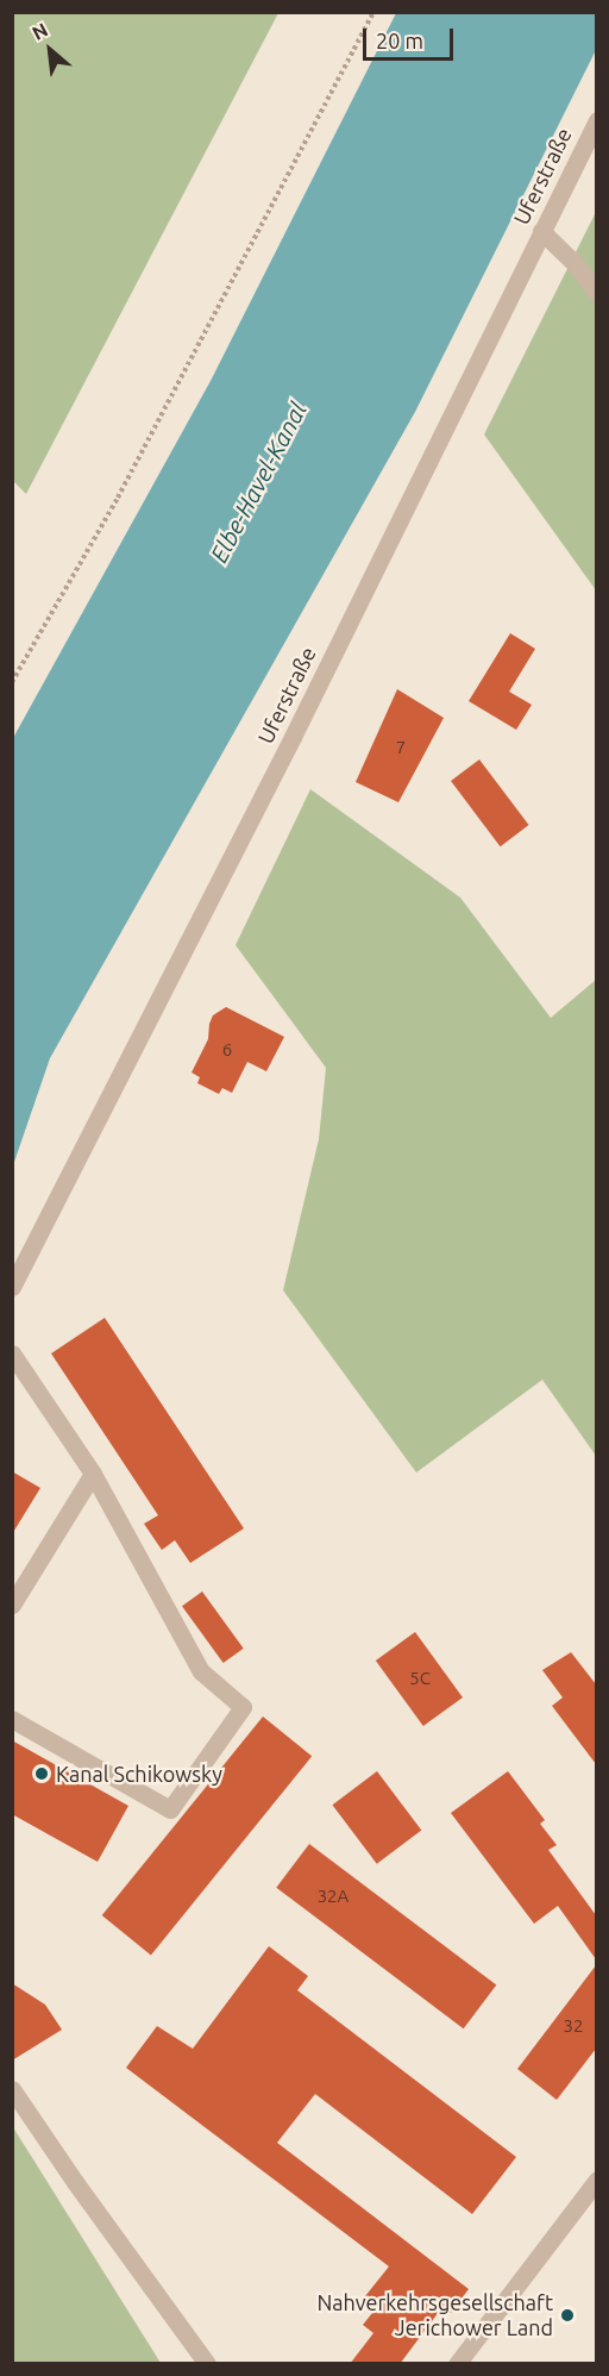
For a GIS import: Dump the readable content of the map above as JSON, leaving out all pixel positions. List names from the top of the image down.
{
  "streets": {
    "street": ["Uferstraße"]
  },
  "water": ["Elbe-Havel-Kanal"],
  "places": ["Kanal Schikowsky", "Nahverkehrsgesellschaft Jerichower Land"],
  "house_numbers": [
    "7",
    "6",
    "5C",
    "32A",
    "32"
  ],
  "scale_bar": "20 m",
  "north": "top left"
}
